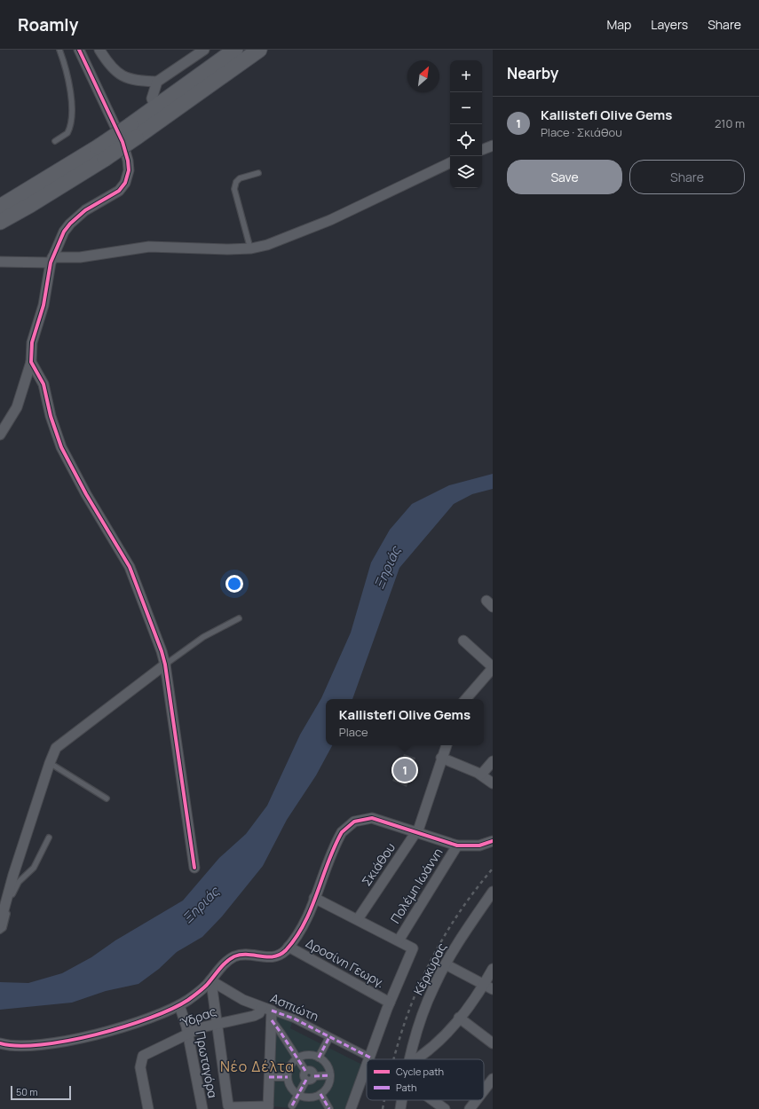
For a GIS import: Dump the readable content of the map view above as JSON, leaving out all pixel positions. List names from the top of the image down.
{
  "streets": {
    "street": [
      "Σκιάθου",
      "Πολέμη Ιωάννη",
      "Δροσίνη Γεωργ.",
      "Κέρκυρας",
      "Ασπιώτη",
      "Ύδρας",
      "Πρωταγόρα"
    ]
  },
  "crossings": [
    ["Ασπιώτη", "Ύδρας"],
    ["Ύδρας", "Πρωταγόρα"]
  ],
  "districts": ["Νέο Δέλτα"],
  "water": ["Ξηριάς"],
  "legend": ["Cycle path", "Path"],
  "scale_bar": "50 m",
  "north": "top right",
  "page": {
    "header": "Roamly",
    "nav": ["Map", "Layers", "Share"],
    "heading": "Nearby",
    "map_buttons": ["+", "−"],
    "list": [
      {
        "mark": "1",
        "name": "Kallistefi Olive Gems",
        "note": "Place · Σκιάθου",
        "value": "210 m"
      }
    ],
    "buttons": ["Save", "Share"],
    "popup": ["Kallistefi Olive Gems", "Place"],
    "pins": "1",
    "scale": "50 m"
  }
}
